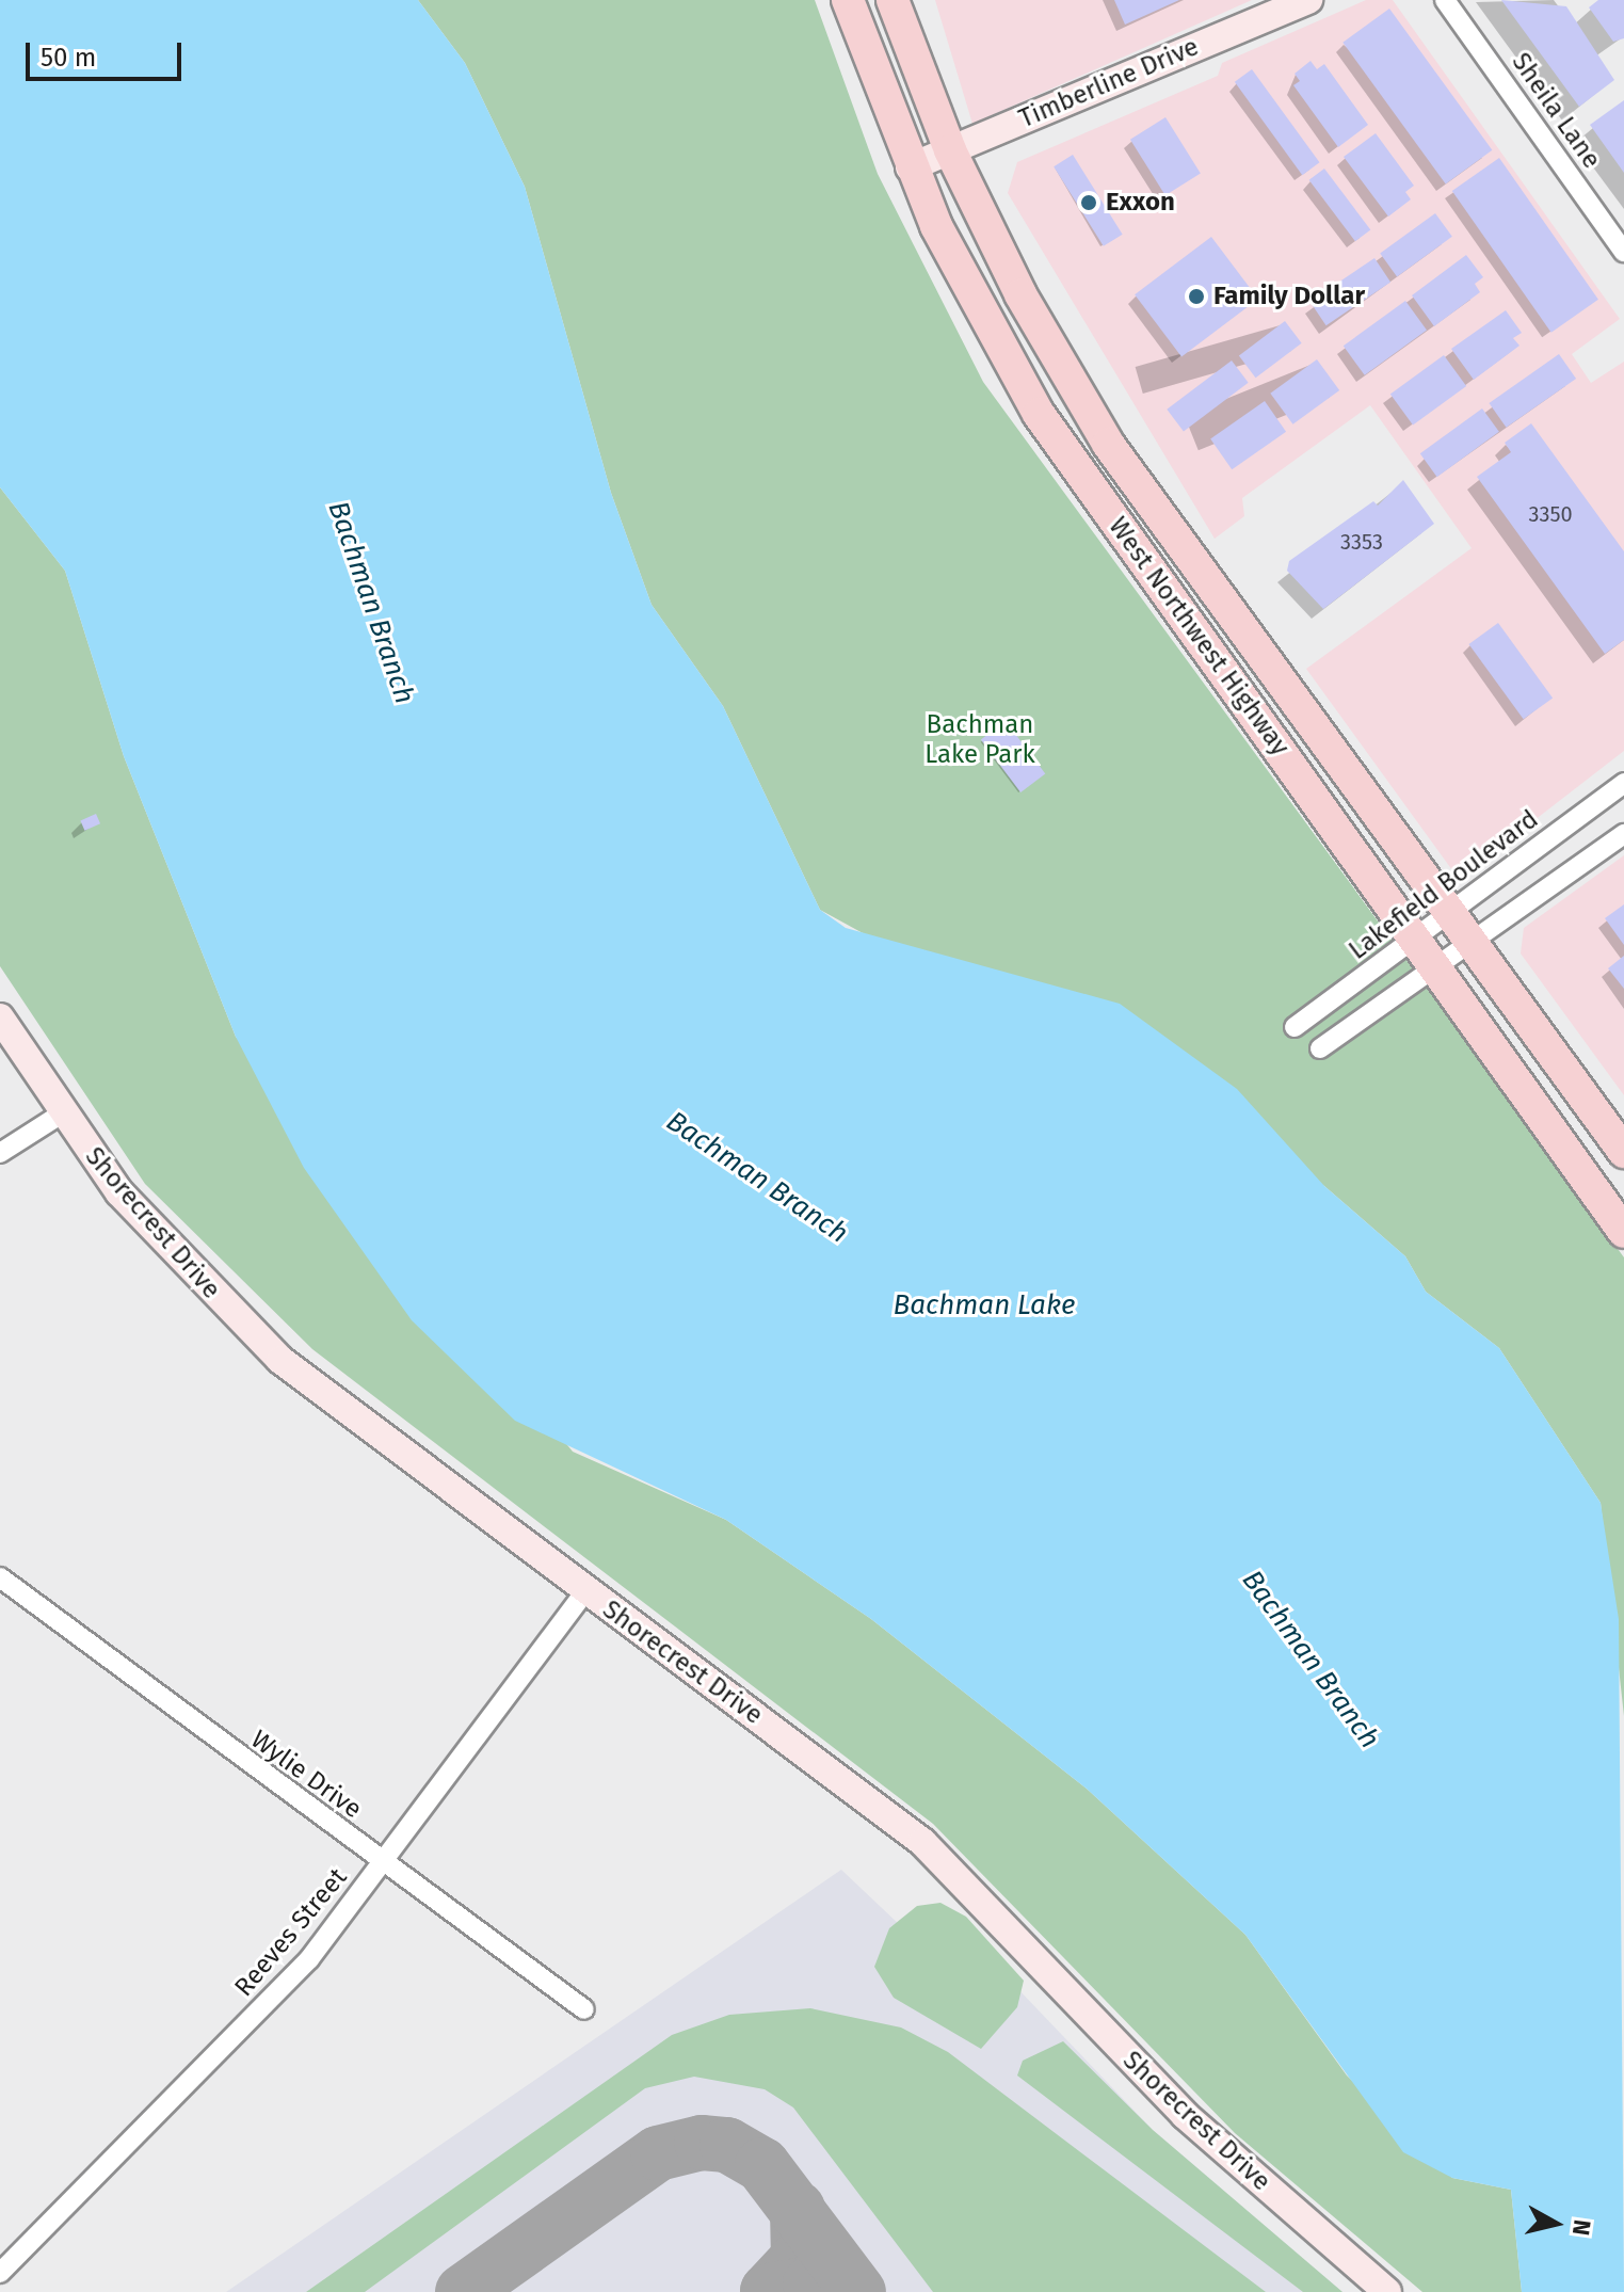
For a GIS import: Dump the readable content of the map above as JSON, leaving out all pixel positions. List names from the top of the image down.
{
  "streets": {
    "main road": ["West Northwest Highway"],
    "street": [
      "Timberline Drive",
      "Sheila Lane",
      "Lakefield Boulevard",
      "Shorecrest Drive",
      "Wylie Drive",
      "Reeves Street"
    ]
  },
  "crossings": [
    ["Timberline Drive", "West Northwest Highway"],
    ["West Northwest Highway", "Lakefield Boulevard"],
    ["Shorecrest Drive", "Reeves Street"],
    ["Wylie Drive", "Reeves Street"]
  ],
  "water": ["Bachman Branch", "Bachman Lake"],
  "parks": ["Bachman Lake Park"],
  "places": ["Exxon", "Family Dollar"],
  "house_numbers": ["3350", "3353"],
  "scale_bar": "50 m",
  "north": "right"
}
